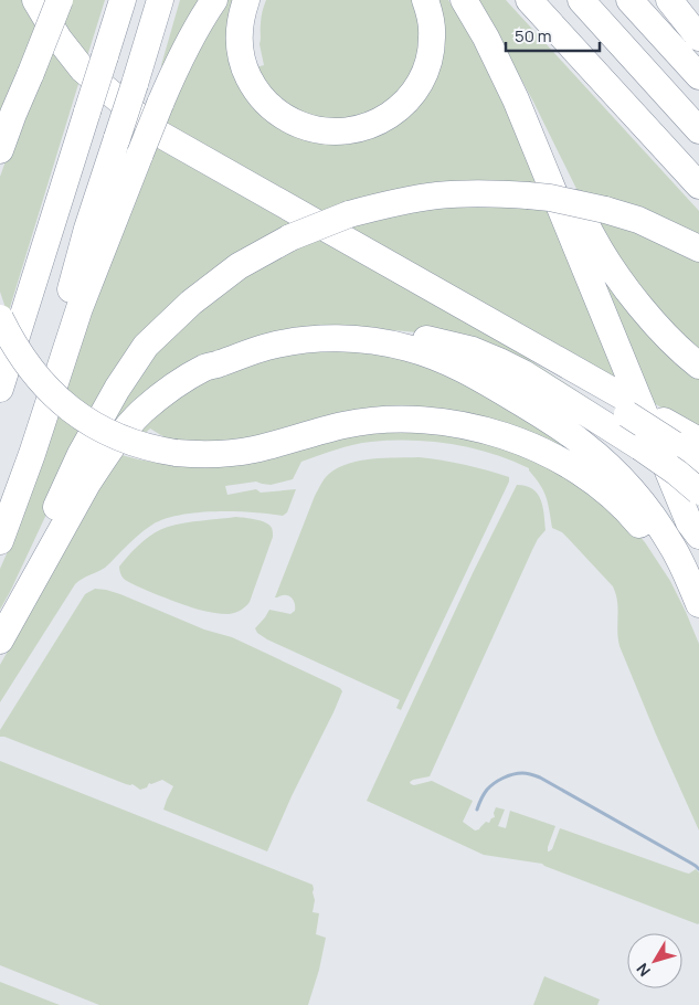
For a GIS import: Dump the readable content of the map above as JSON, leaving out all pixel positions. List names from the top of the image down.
{
  "scale_bar": "50 m",
  "north": "bottom left"
}
